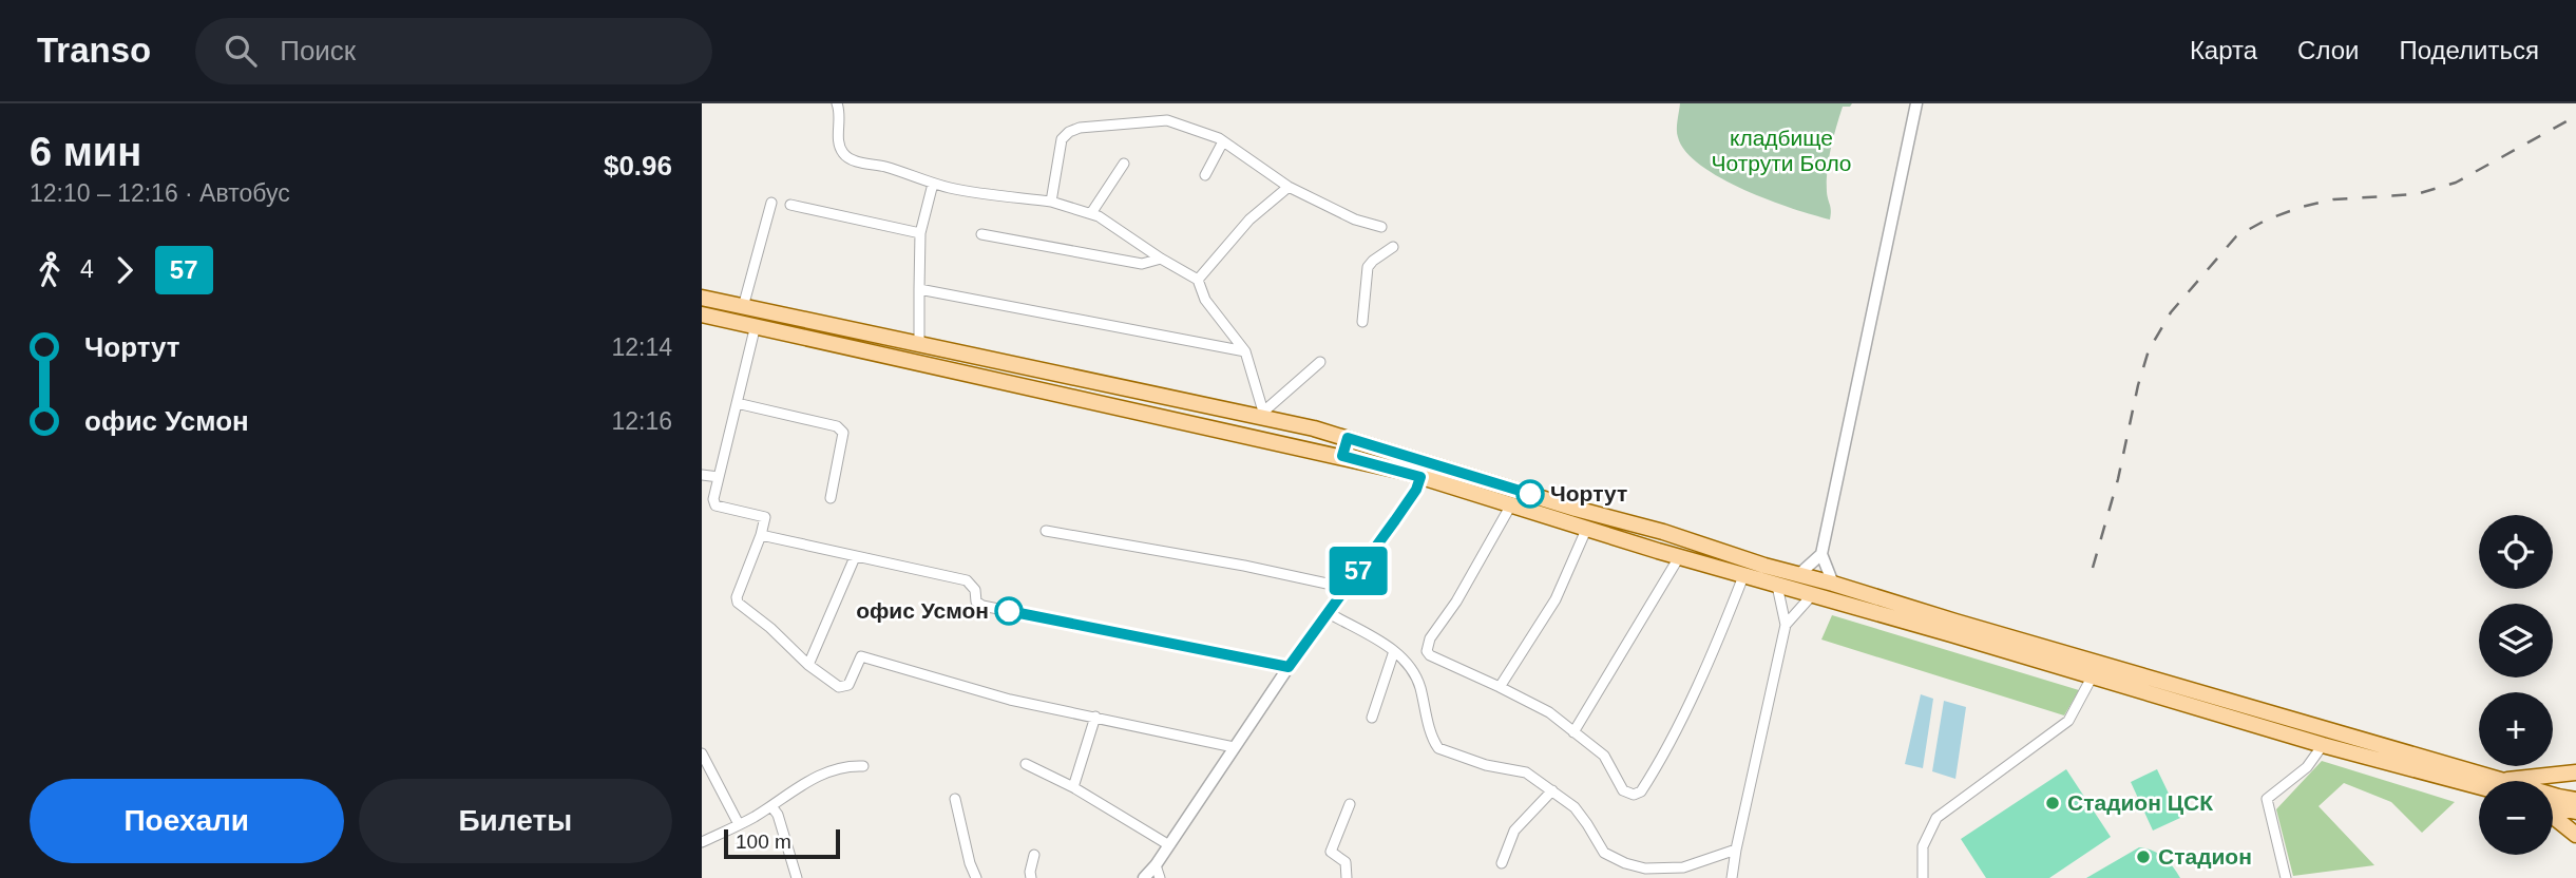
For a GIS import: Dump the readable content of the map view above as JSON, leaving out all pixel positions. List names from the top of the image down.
{
  "parks": ["кладбище Чотрути Боло"],
  "places": [
    "Чортут",
    "офис Усмон",
    "Стадион ЦСК",
    "Стадион"
  ],
  "lines": ["bus line 57"],
  "scale_bar": "100 m",
  "page": {
    "header": "Transo",
    "search": "Поиск",
    "nav": ["Карта", "Слои", "Поделиться"],
    "heading": ["6 мин", "12:10 – 12:16 · Автобус", "$0.96"],
    "on_map": "57",
    "legs": ["4", "57"],
    "list": [
      {
        "name": "Чортут",
        "value": "12:14"
      },
      {
        "name": "офис Усмон",
        "value": "12:16"
      }
    ],
    "map_buttons": ["+", "−"],
    "buttons": ["Поехали", "Билеты"],
    "scale": "100 m"
  }
}
